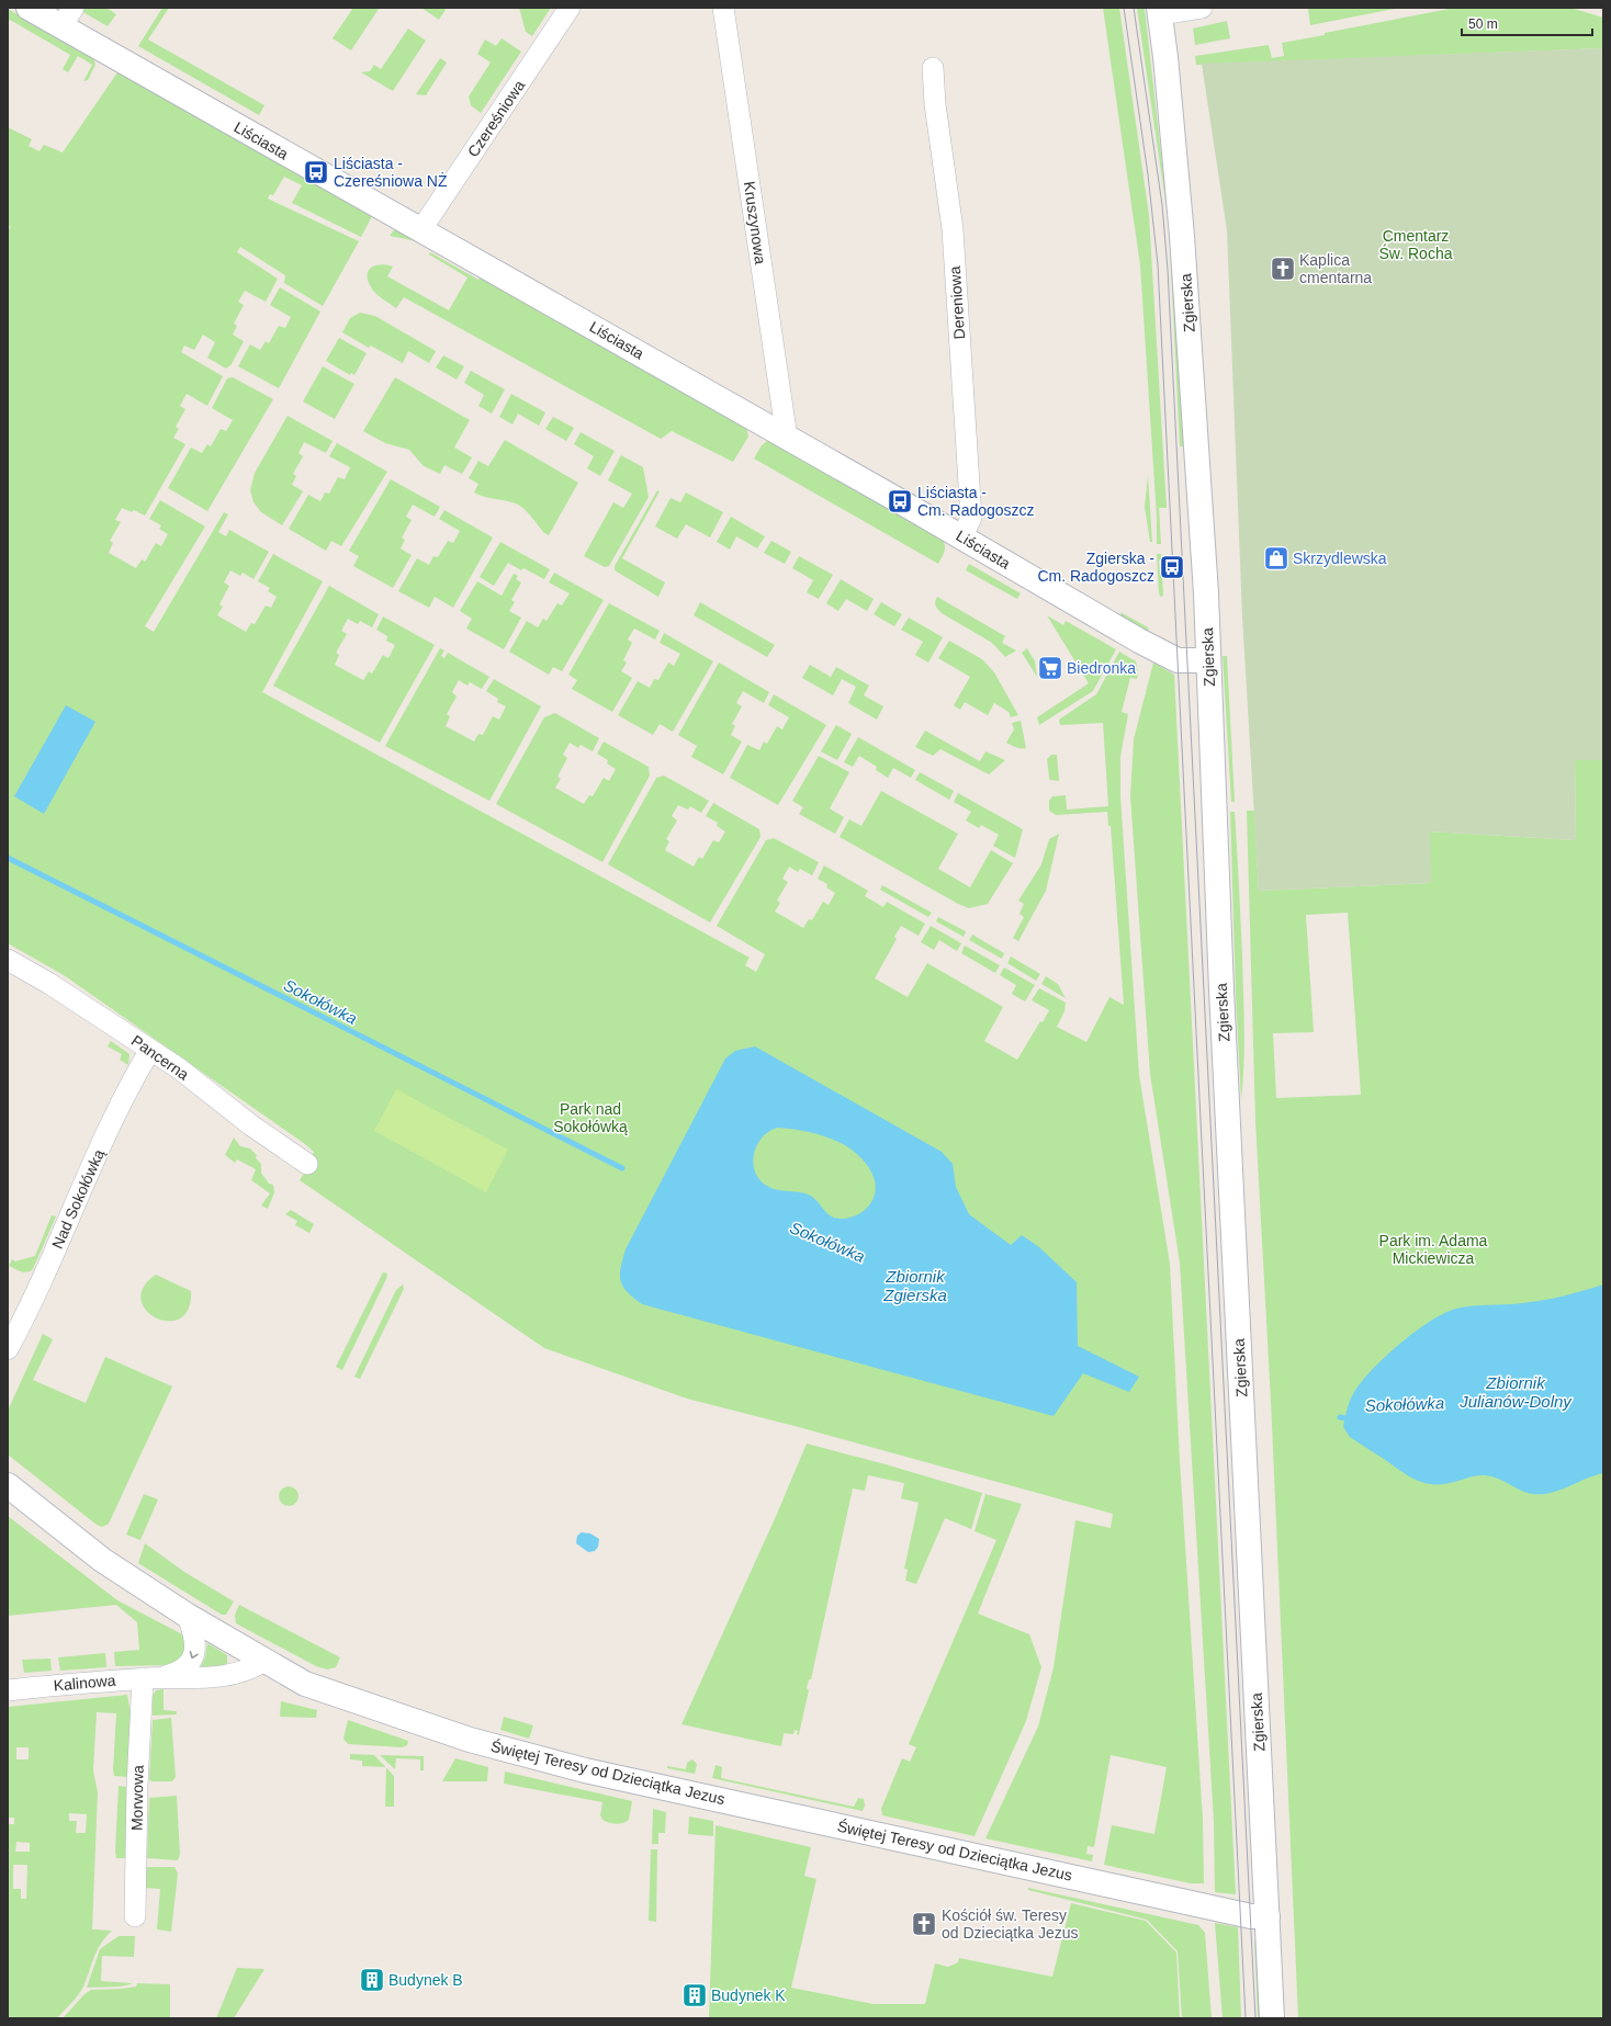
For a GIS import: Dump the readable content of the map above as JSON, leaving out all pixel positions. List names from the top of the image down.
{
  "streets": {
    "street": [
      "Czereśniowa",
      "Liściasta",
      "Kruszynowa",
      "Dereniowa",
      "Zgierska",
      "Pancerna",
      "Nad Sokołówką",
      "Kalinowa",
      "Świętej Teresy od Dzieciątka Jezus",
      "Morwowa"
    ]
  },
  "crossings": [
    ["Czereśniowa", "Liściasta"],
    ["Liściasta", "Kruszynowa"],
    ["Liściasta", "Dereniowa"],
    ["Liściasta", "Zgierska"],
    ["Zgierska", "Świętej Teresy od Dzieciątka Jezus"],
    ["Pancerna", "Nad Sokołówką"],
    ["Kalinowa", "Świętej Teresy od Dzieciątka Jezus"],
    ["Kalinowa", "Morwowa"]
  ],
  "water": ["Sokołówka", "Zbiornik Zgierska", "Zbiornik Julianów-Dolny"],
  "parks": ["Cmentarz Św. Rocha", "Park nad Sokołówką", "Park im. Adama Mickiewicza"],
  "places": {
    "bus stop": ["Liściasta - Czereśniowa NŻ", "Liściasta - Cm. Radogoszcz", "Zgierska - Cm. Radogoszcz"],
    "church": ["Kaplica cmentarna", "Kościół św. Teresy od Dzieciątka Jezus"],
    "shop": ["Skrzydlewska"],
    "supermarket": ["Biedronka"],
    "building": ["Budynek B", "Budynek K"]
  },
  "scale_bar": "50 m"
}
